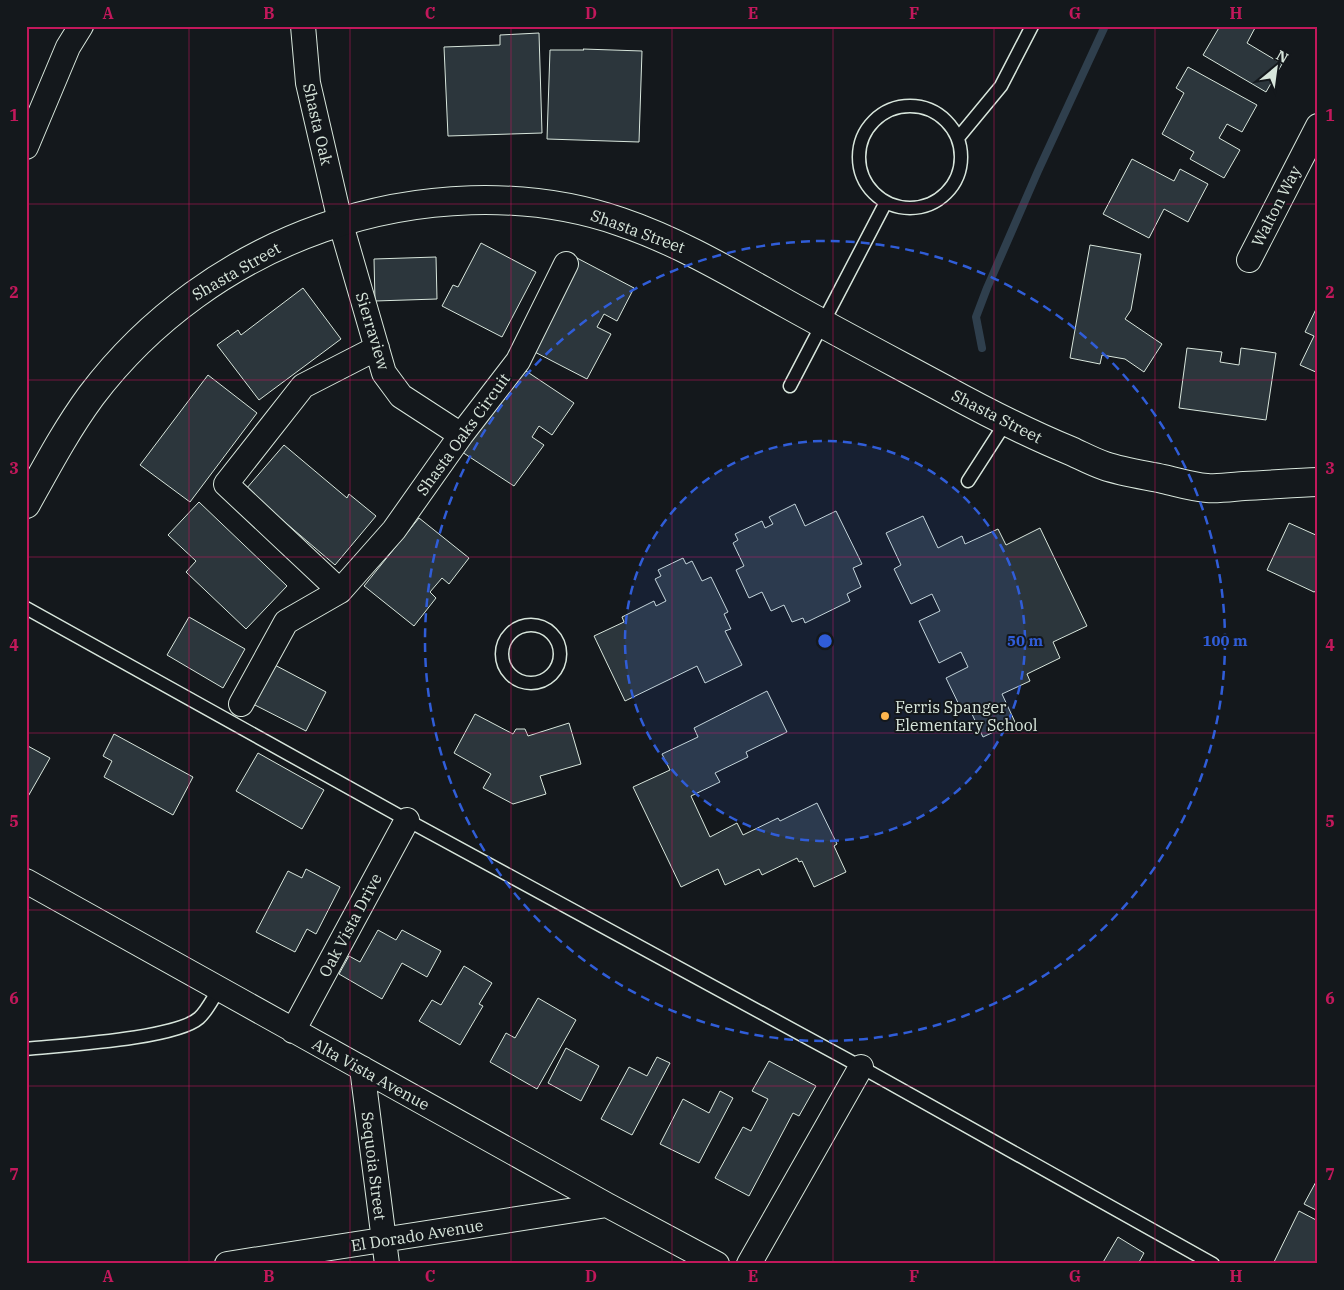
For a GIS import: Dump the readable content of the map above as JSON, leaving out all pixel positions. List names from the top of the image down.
{
  "streets": {
    "street": [
      "Shasta Oak",
      "Walton Way",
      "Shasta Street",
      "Sierraview",
      "Shasta Oaks Circuit",
      "Oak Vista Drive",
      "Alta Vista Avenue",
      "Sequoia Street",
      "El Dorado Avenue"
    ]
  },
  "crossings": [
    ["Shasta Oak", "Shasta Street"],
    ["Shasta Oak", "Sierraview"],
    ["Shasta Street", "Sierraview"],
    ["Sierraview", "Shasta Oaks Circuit"],
    ["Oak Vista Drive", "Alta Vista Avenue"],
    ["Alta Vista Avenue", "Sequoia Street"],
    ["Alta Vista Avenue", "El Dorado Avenue"],
    ["Sequoia Street", "El Dorado Avenue"]
  ],
  "places": ["Ferris Spanger Elementary School"],
  "north": "top right",
  "grid": {
    "columns": [
      "A",
      "B",
      "C",
      "D",
      "E",
      "F",
      "G",
      "H"
    ],
    "rows": [
      "1",
      "2",
      "3",
      "4",
      "5",
      "6",
      "7"
    ]
  },
  "rings": ["50 m", "100 m"]
}
